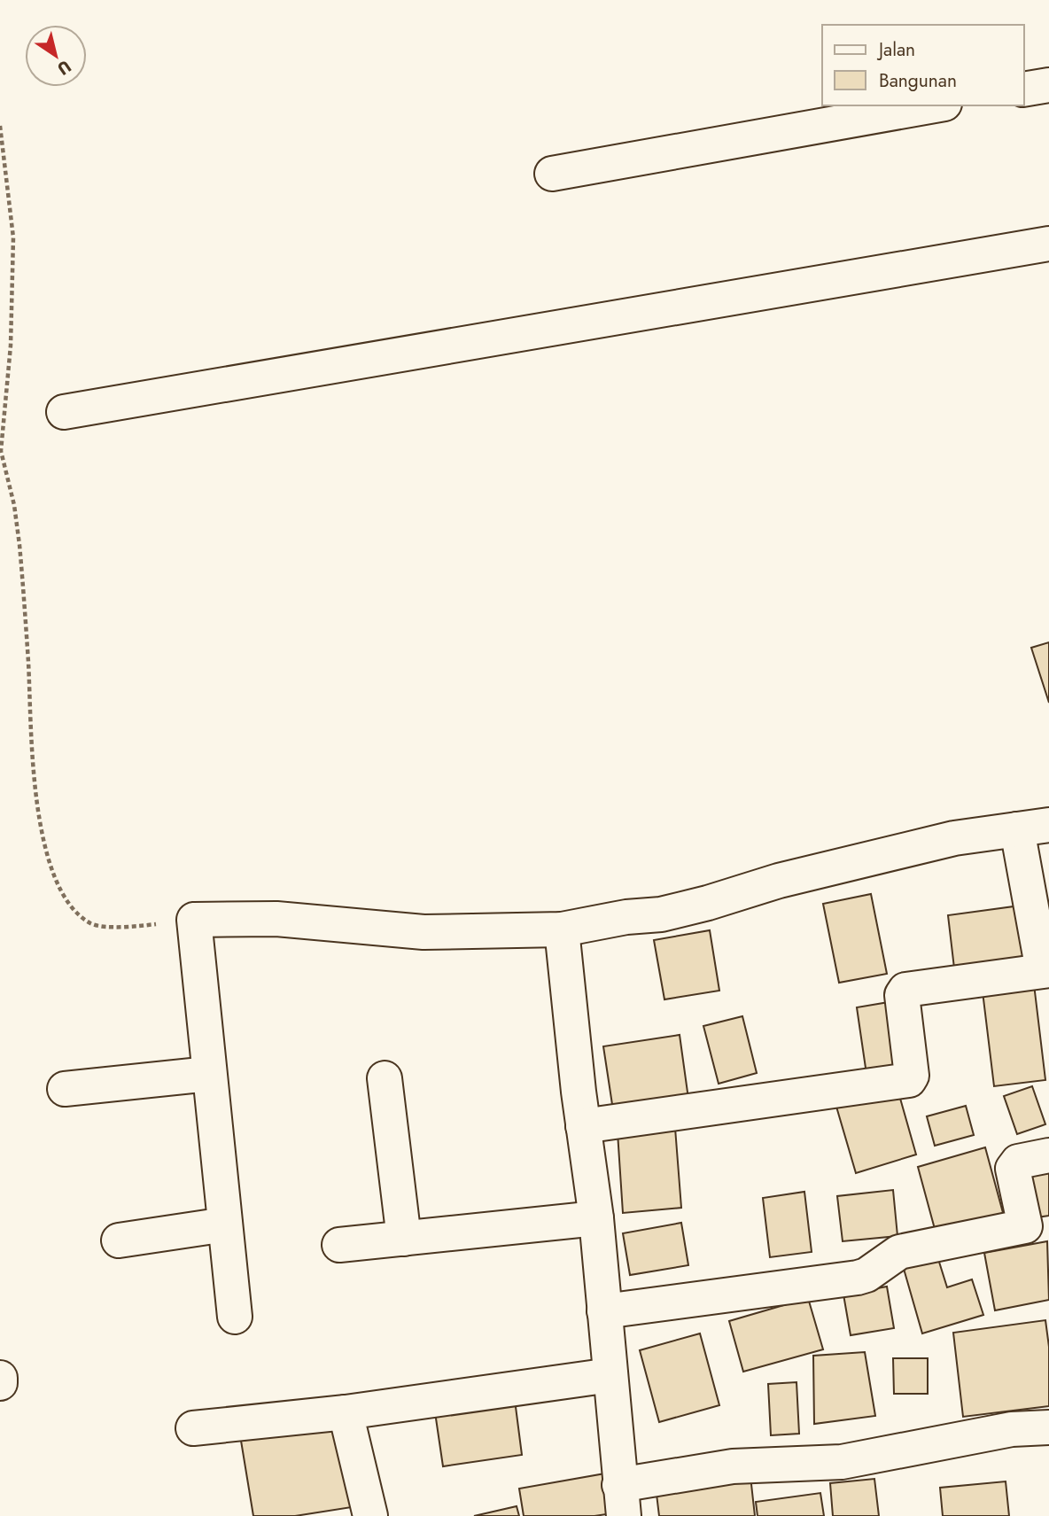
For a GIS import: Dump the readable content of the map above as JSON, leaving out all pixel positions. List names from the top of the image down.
{
  "legend": ["Jalan", "Bangunan"],
  "north": "bottom right"
}
